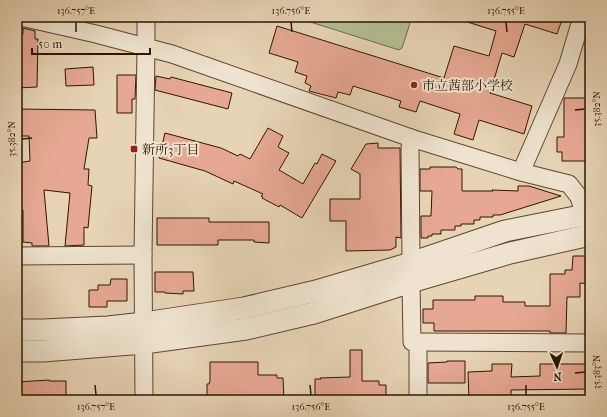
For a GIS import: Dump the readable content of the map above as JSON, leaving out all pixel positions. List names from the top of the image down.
{
  "places": {
    "other": ["市立茜部小学校"],
    "transit": ["新所3丁目"]
  },
  "scale_bar": "50 m",
  "north": "bottom",
  "coordinates": [
    "136.757°E",
    "136.756°E",
    "136.755°E",
    "35.382°N",
    "35.383°N"
  ]
}
